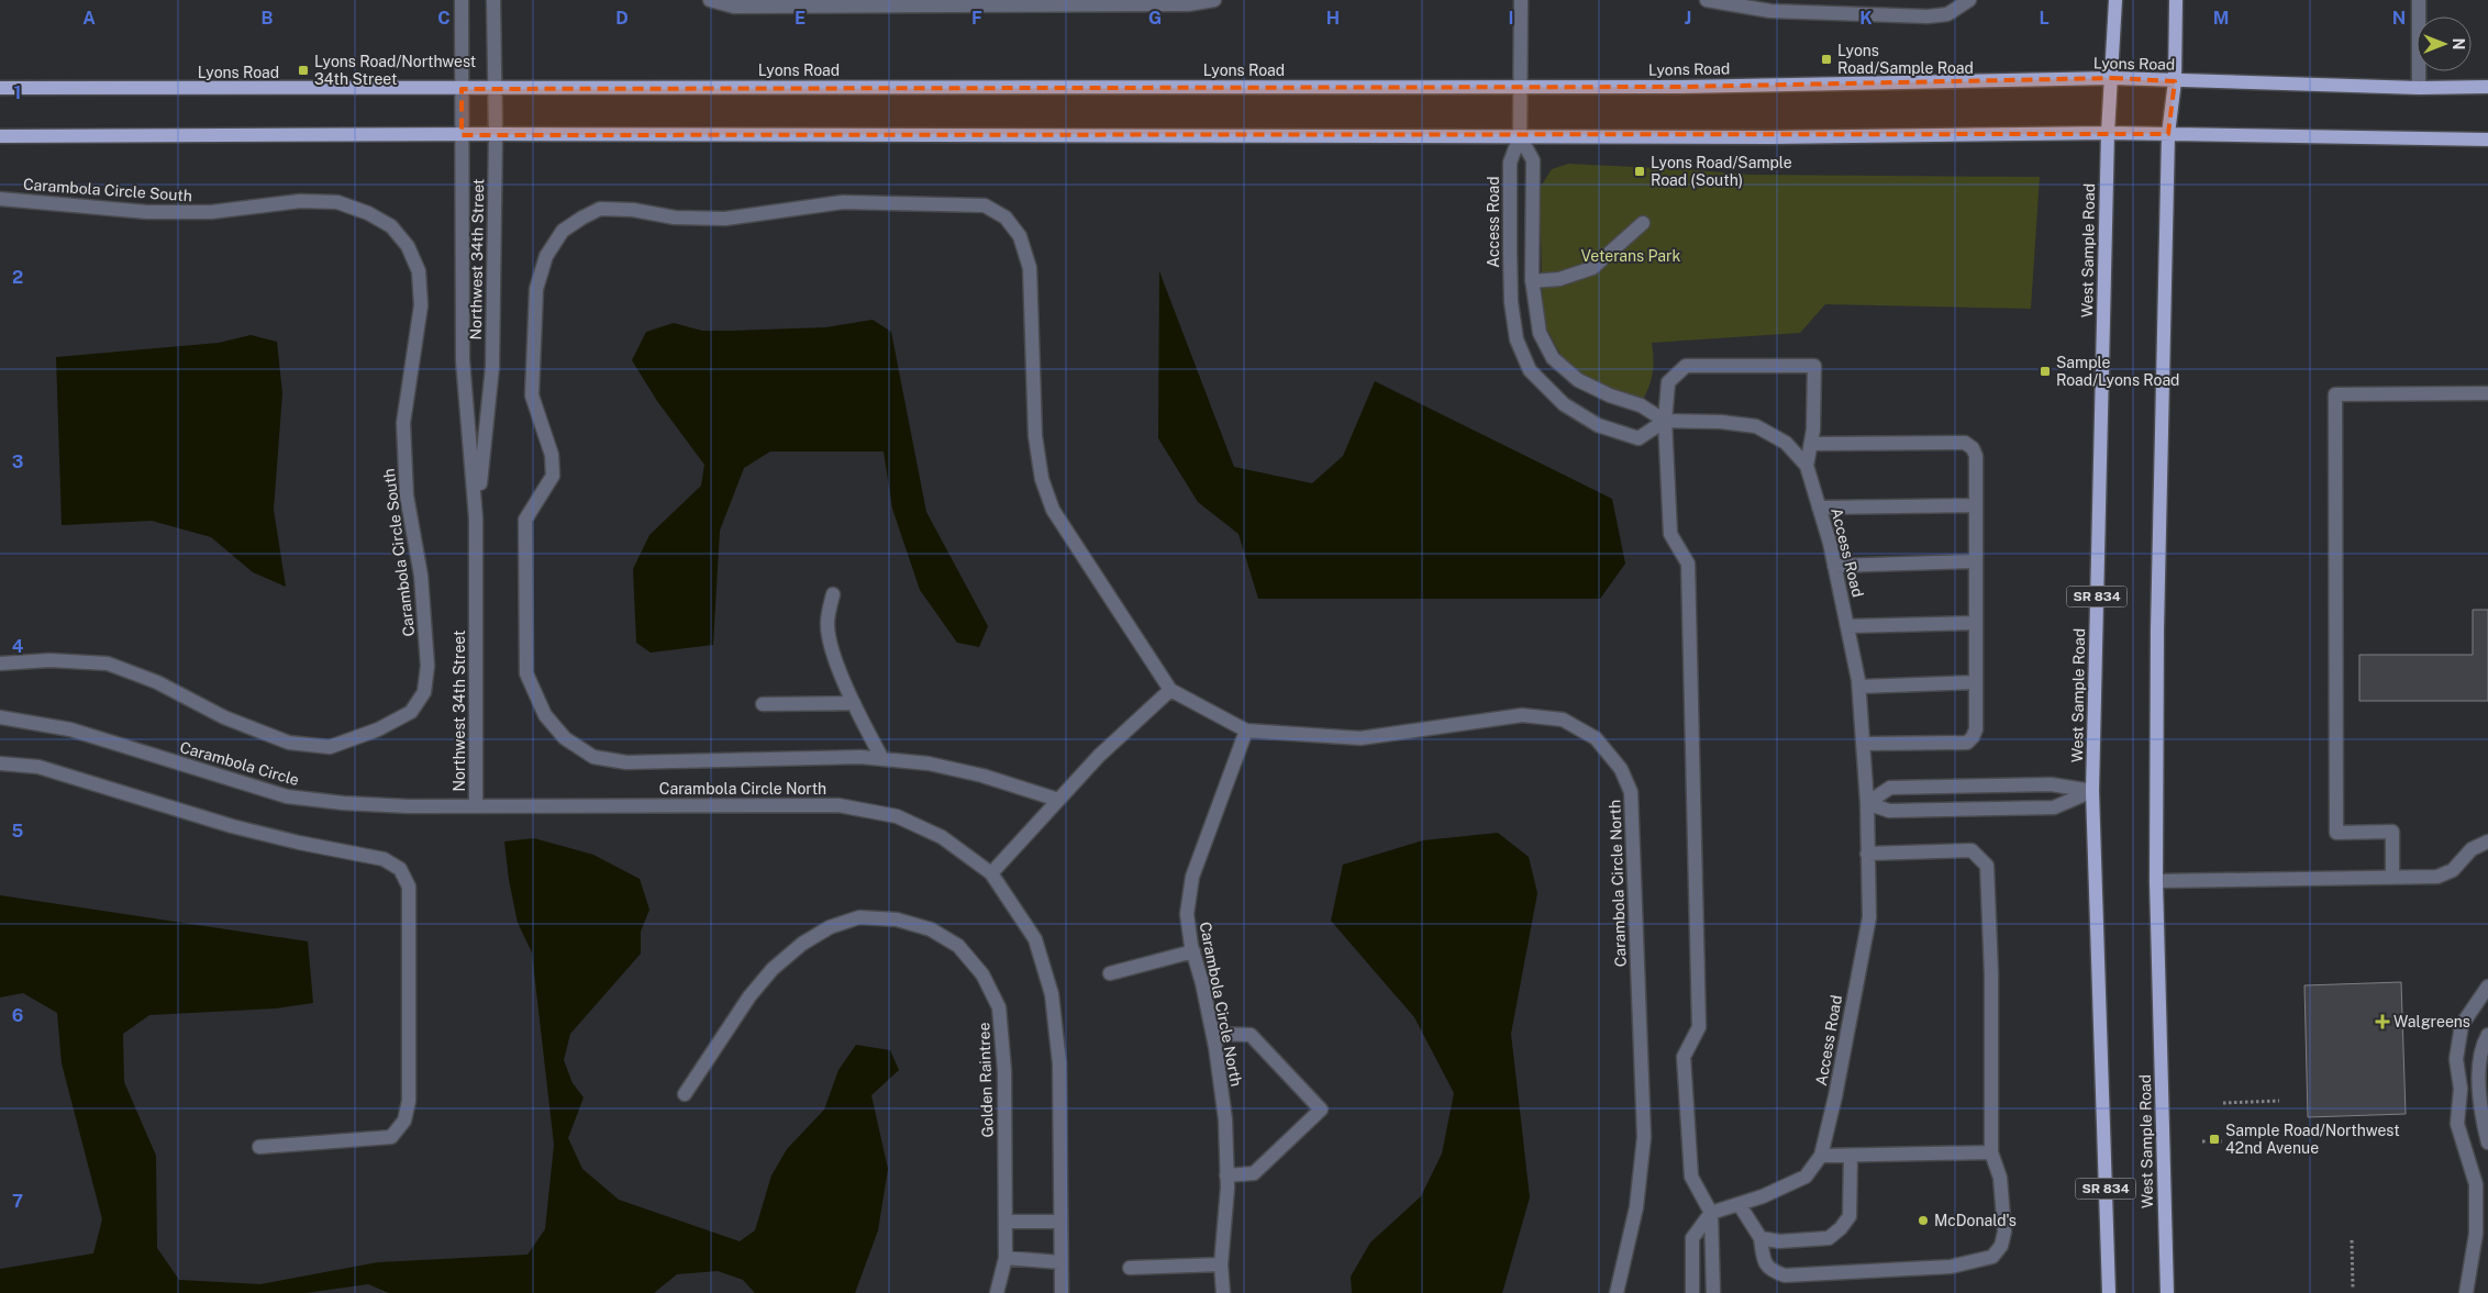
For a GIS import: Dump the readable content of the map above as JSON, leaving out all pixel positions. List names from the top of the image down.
{
  "streets": {
    "main road": ["Lyons Road", "West Sample Road", "SR 834"],
    "street": [
      "Carambola Circle South",
      "Access Road",
      "Northwest 34th Street",
      "Carambola Circle",
      "Carambola Circle North",
      "Golden Raintree"
    ]
  },
  "crossings": [
    ["Lyons Road", "West Sample Road"],
    ["Lyons Road", "Northwest 34th Street"],
    ["Northwest 34th Street", "Carambola Circle"],
    ["Northwest 34th Street", "Carambola Circle North"],
    ["Carambola Circle", "Carambola Circle North"]
  ],
  "parks": ["Veterans Park"],
  "places": {
    "transit": [
      "Lyons Road/Sample Road",
      "Lyons Road/Northwest 34th Street",
      "Lyons Road/Sample Road (South)",
      "Sample Road/Lyons Road",
      "Sample Road/Northwest 42nd Avenue"
    ],
    "health": ["Walgreens"],
    "other": ["McDonald's"]
  },
  "north": "right",
  "grid": {
    "columns": [
      "A",
      "B",
      "C",
      "D",
      "E",
      "F",
      "G",
      "H",
      "I",
      "J",
      "K",
      "L",
      "M",
      "N"
    ],
    "rows": [
      "1",
      "2",
      "3",
      "4",
      "5",
      "6",
      "7"
    ]
  }
}
